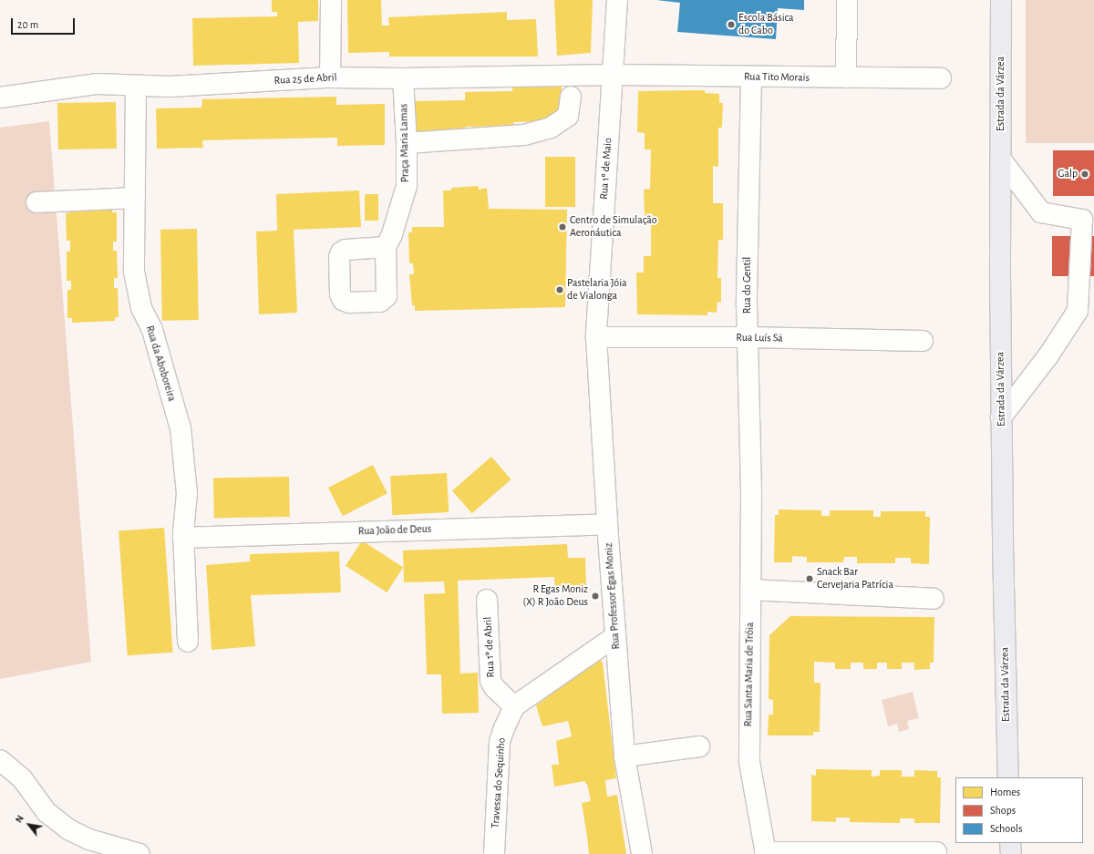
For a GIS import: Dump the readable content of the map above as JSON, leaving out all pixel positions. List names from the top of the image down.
{
  "streets": {
    "main road": ["Estrada da Várzea"],
    "street": [
      "Rua Tito Morais",
      "Rua 25 de Abril",
      "Praça Maria Lamas",
      "Rua 1º de Maio",
      "Rua do Gentil",
      "Rua Luís Sá",
      "Rua da Aboboreira",
      "Rua João de Deus",
      "Rua Professor Egas Moniz",
      "Rua 1º de Abril",
      "Rua Santa Maria de Tróia",
      "Travessa do Sequinho"
    ]
  },
  "crossings": [
    ["Rua Tito Morais", "Rua 25 de Abril"],
    ["Rua Tito Morais", "Rua 1º de Maio"],
    ["Rua Tito Morais", "Rua do Gentil"],
    ["Rua 25 de Abril", "Praça Maria Lamas"],
    ["Rua 25 de Abril", "Rua 1º de Maio"],
    ["Rua 25 de Abril", "Rua da Aboboreira"],
    ["Rua 1º de Maio", "Rua Luís Sá"],
    ["Rua 1º de Maio", "Rua Professor Egas Moniz"],
    ["Rua do Gentil", "Rua Luís Sá"],
    ["Rua do Gentil", "Rua Santa Maria de Tróia"],
    ["Rua Luís Sá", "Rua Professor Egas Moniz"],
    ["Rua da Aboboreira", "Rua João de Deus"],
    ["Rua João de Deus", "Rua Professor Egas Moniz"],
    ["Rua 1º de Abril", "Travessa do Sequinho"]
  ],
  "places": [
    "Escola Básica do Cabo",
    "Galp",
    "Centro de Simulação Aeronáutica",
    "Pastelaria Jóia de Vialonga",
    "Snack Bar Cervejaria Patrícia",
    "R Egas Moniz (X) R João Deus"
  ],
  "legend": ["Homes", "Shops", "Schools"],
  "scale_bar": "20 m",
  "north": "top left"
}
